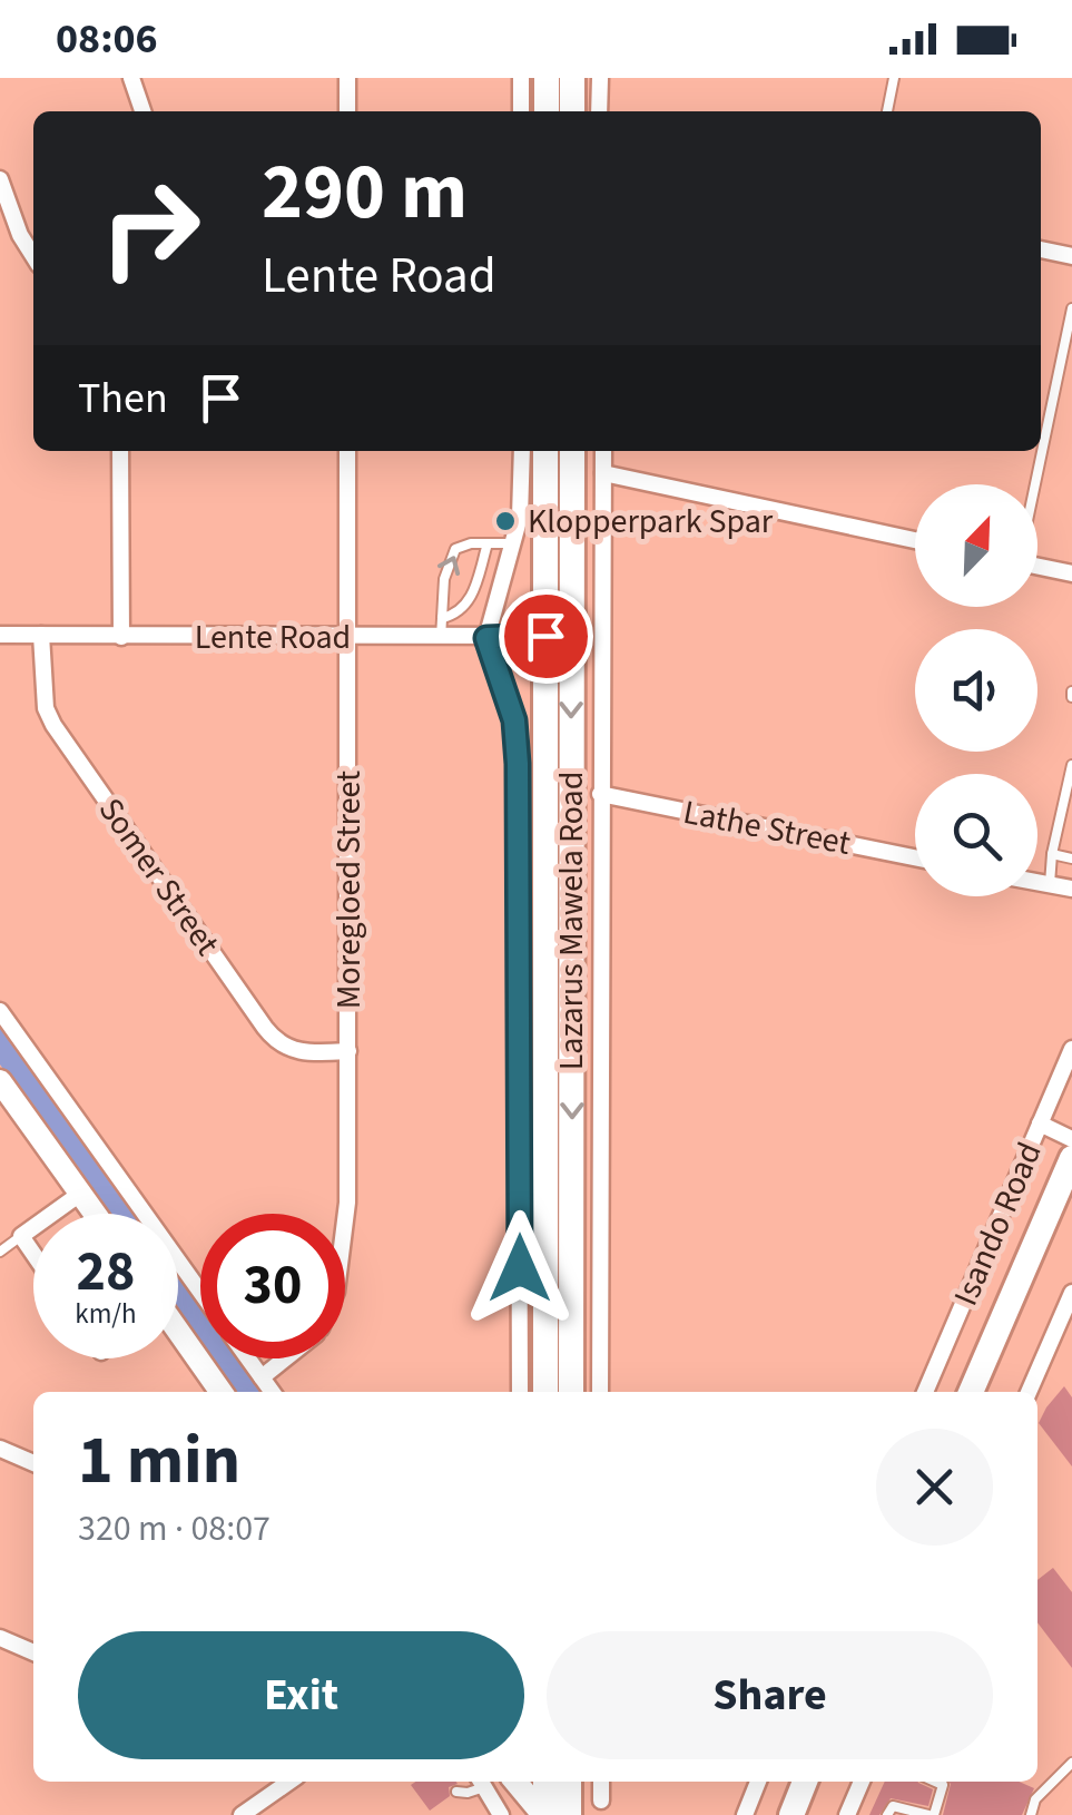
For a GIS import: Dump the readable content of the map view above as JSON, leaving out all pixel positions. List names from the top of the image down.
{
  "streets": {
    "main road": ["Lazarus Mawela Road", "Isando Road"],
    "street": [
      "Lente Road",
      "Lathe Street",
      "Somer Street",
      "Moregloed Street"
    ]
  },
  "crossings": [
    ["Lente Road", "Somer Street"],
    ["Lente Road", "Moregloed Street"],
    ["Lente Road", "Lazarus Mawela Road"],
    ["Somer Street", "Moregloed Street"]
  ],
  "places": ["Klopperpark Spar"],
  "north": "top right",
  "page": {
    "status": "08:06",
    "turn": ["290 m", "Lente Road"],
    "then": "Then",
    "speed": "28 km/h",
    "limit": "30",
    "heading": ["1 min", "320 m · 08:07"],
    "buttons": ["Exit", "Share"]
  }
}
